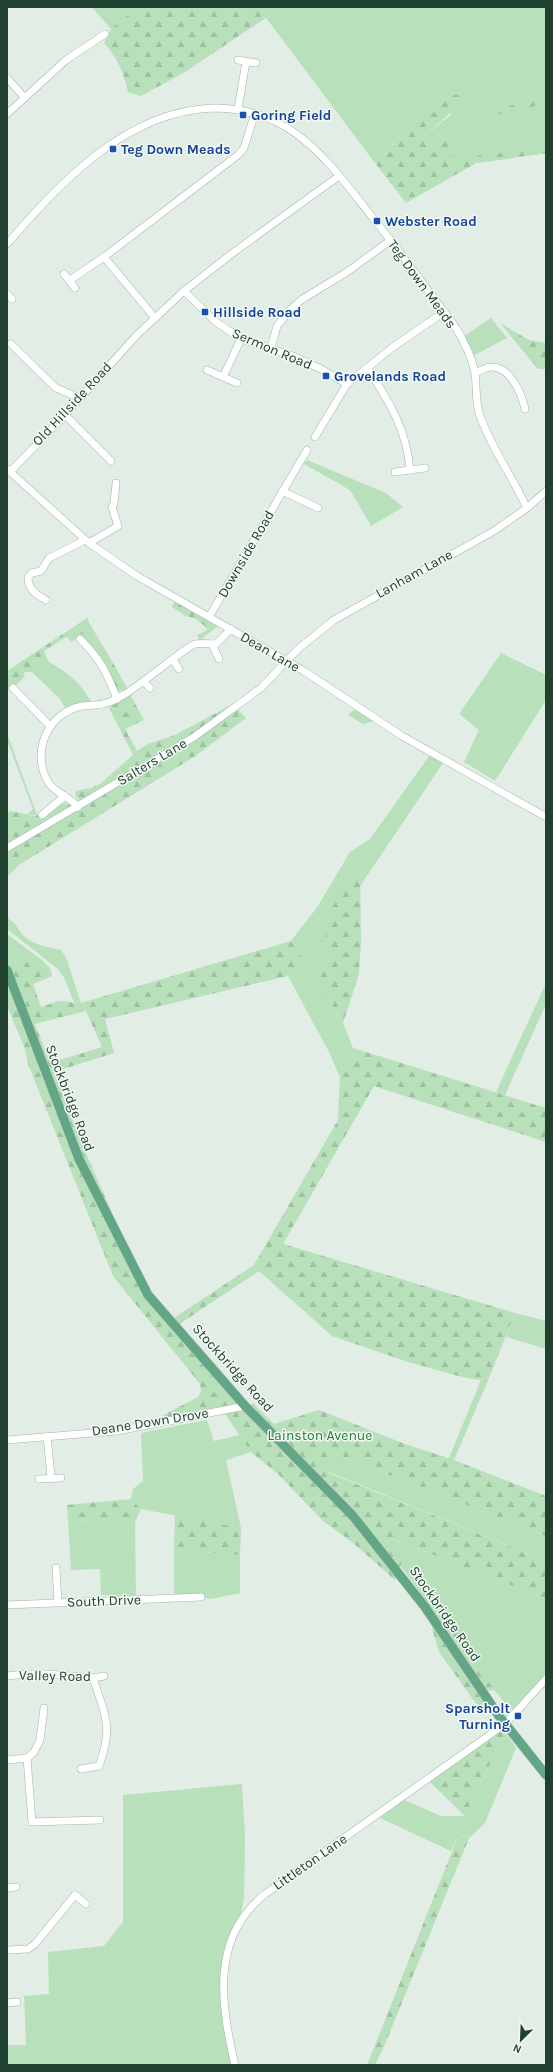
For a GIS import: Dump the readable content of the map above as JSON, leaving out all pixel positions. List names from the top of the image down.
{
  "streets": {
    "main road": ["Stockbridge Road"],
    "street": [
      "Teg Down Meads",
      "Sermon Road",
      "Old Hillside Road",
      "Downside Road",
      "Lanham Lane",
      "Dean Lane",
      "Salters Lane",
      "Deane Down Drove",
      "South Drive",
      "Valley Road",
      "Littleton Lane"
    ]
  },
  "crossings": [
    ["Teg Down Meads", "Lanham Lane"],
    ["Old Hillside Road", "Dean Lane"],
    ["Downside Road", "Dean Lane"],
    ["Lanham Lane", "Dean Lane"],
    ["Lanham Lane", "Salters Lane"],
    ["Dean Lane", "Salters Lane"],
    ["Stockbridge Road", "Deane Down Drove"],
    ["Stockbridge Road", "Littleton Lane"]
  ],
  "parks": ["Lainston Avenue"],
  "places": {
    "transit": [
      "Goring Field",
      "Teg Down Meads",
      "Webster Road",
      "Hillside Road",
      "Grovelands Road",
      "Sparsholt Turning"
    ]
  },
  "north": "bottom left"
}
